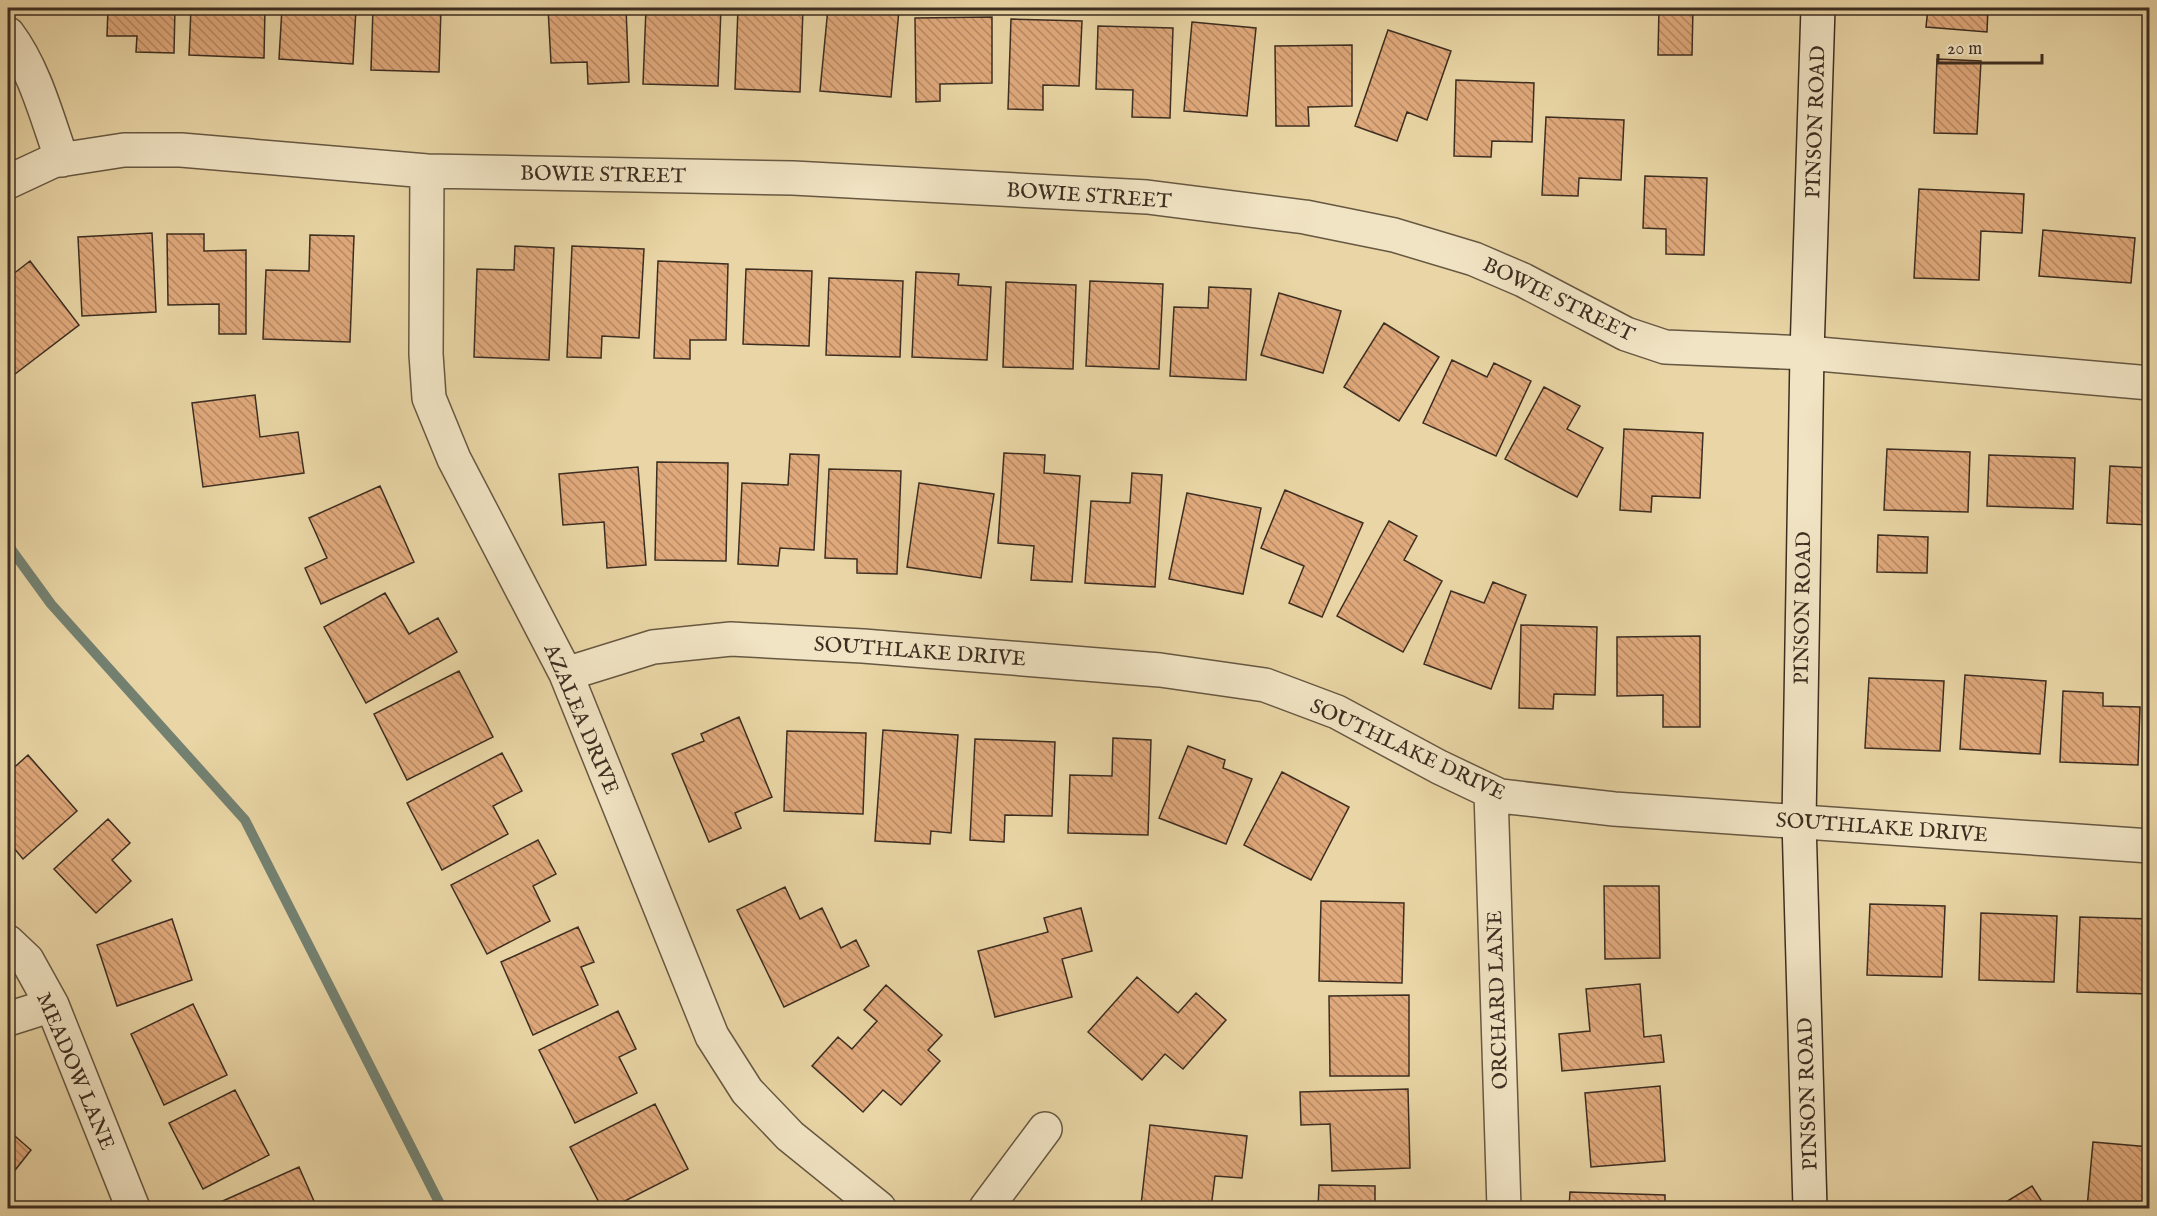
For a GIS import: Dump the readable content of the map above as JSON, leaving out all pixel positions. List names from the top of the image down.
{
  "streets": {
    "street": [
      "PINSON ROAD",
      "BOWIE STREET",
      "SOUTHLAKE DRIVE",
      "AZALEA DRIVE",
      "ORCHARD LANE",
      "MEADOW LANE"
    ]
  },
  "crossings": [
    ["PINSON ROAD", "BOWIE STREET"],
    ["PINSON ROAD", "SOUTHLAKE DRIVE"],
    ["BOWIE STREET", "AZALEA DRIVE"],
    ["SOUTHLAKE DRIVE", "AZALEA DRIVE"],
    ["SOUTHLAKE DRIVE", "ORCHARD LANE"]
  ],
  "scale_bar": "20 m"
}
